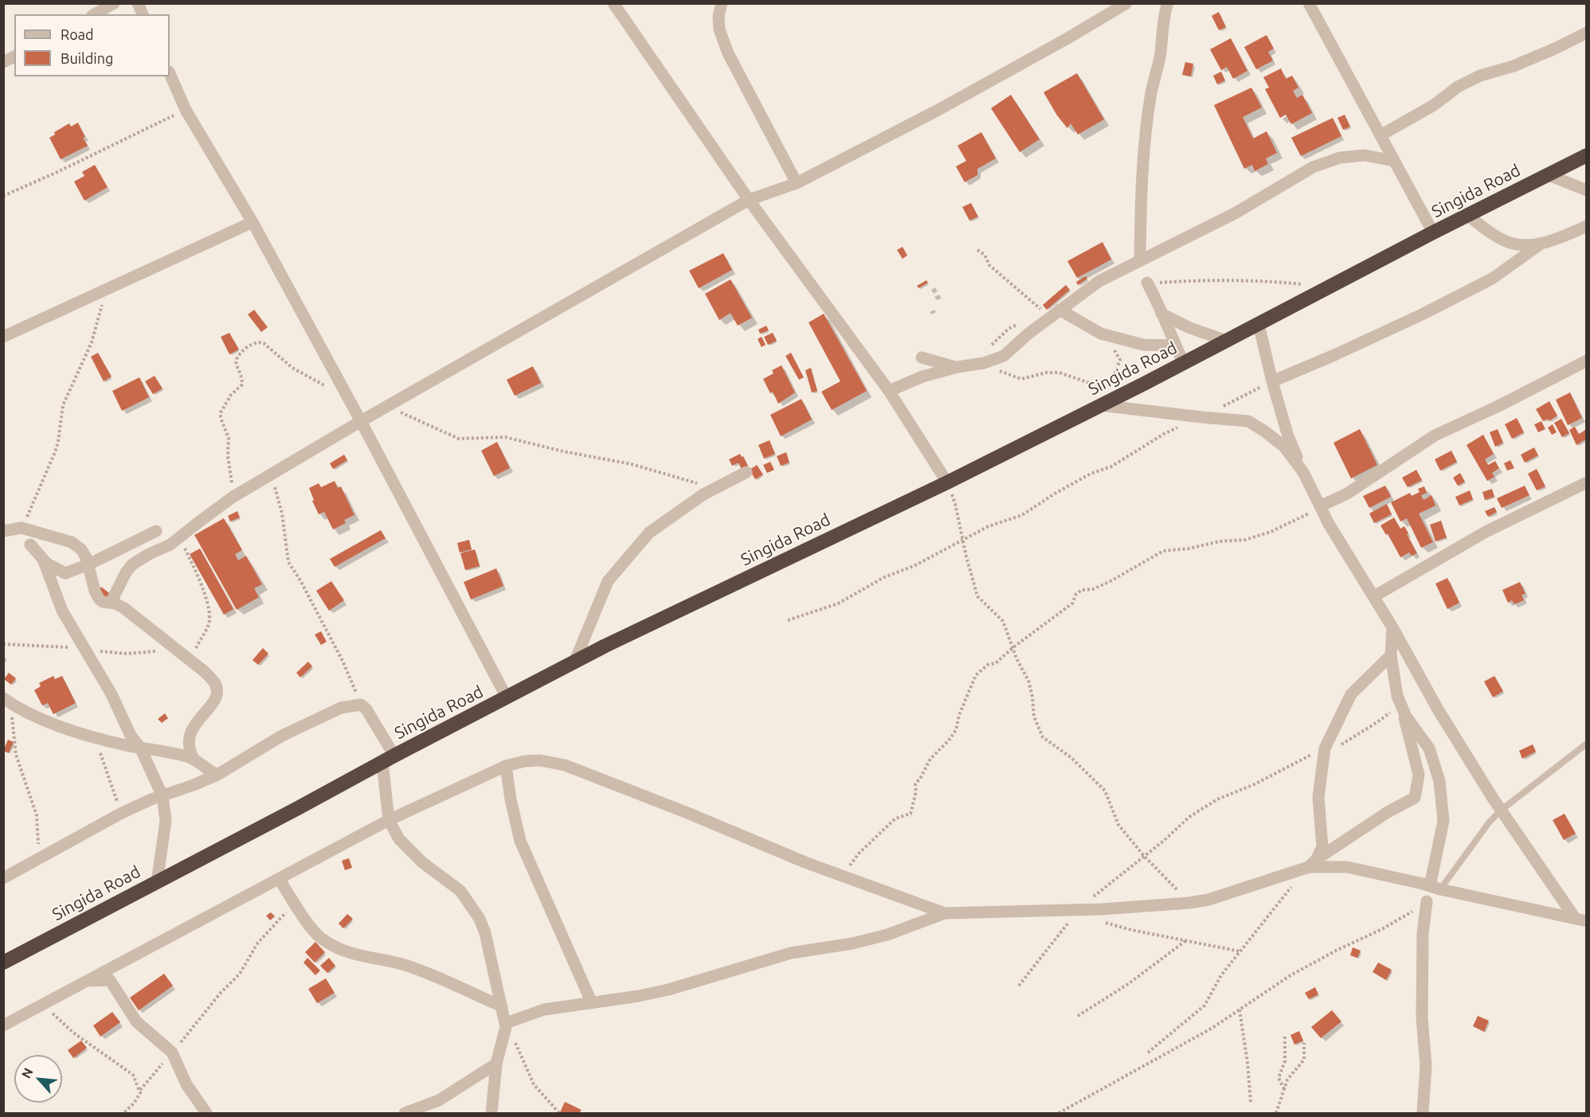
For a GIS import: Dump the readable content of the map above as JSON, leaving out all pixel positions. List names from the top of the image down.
{
  "streets": {
    "highway": ["Singida Road"]
  },
  "legend": ["Road", "Building"],
  "north": "top left"
}
